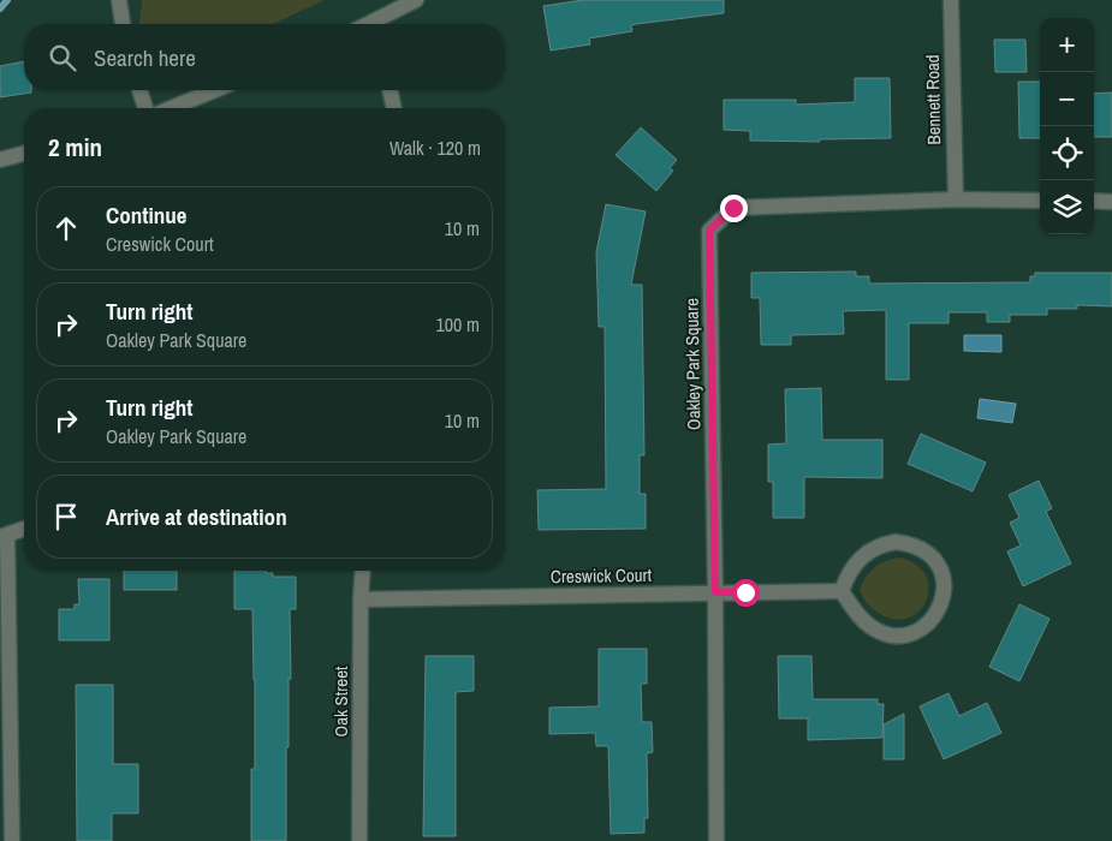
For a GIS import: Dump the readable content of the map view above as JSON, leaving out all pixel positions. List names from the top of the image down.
{
  "streets": {
    "street": [
      "Bennett Road",
      "Oakley Park Square",
      "Creswick Court",
      "Oak Street"
    ]
  },
  "crossings": [
    ["Bennett Road", "Oakley Park Square"],
    ["Oakley Park Square", "Creswick Court"],
    ["Creswick Court", "Oak Street"]
  ],
  "page": {
    "map_buttons": ["+", "−"],
    "search": "Search here",
    "heading": ["2 min", "Walk · 120 m"],
    "list": [
      ["Continue", "Creswick Court", "10 m"],
      ["Turn right", "Oakley Park Square", "100 m"],
      ["Turn right", "Oakley Park Square", "10 m"],
      "Arrive at destination"
    ]
  }
}
